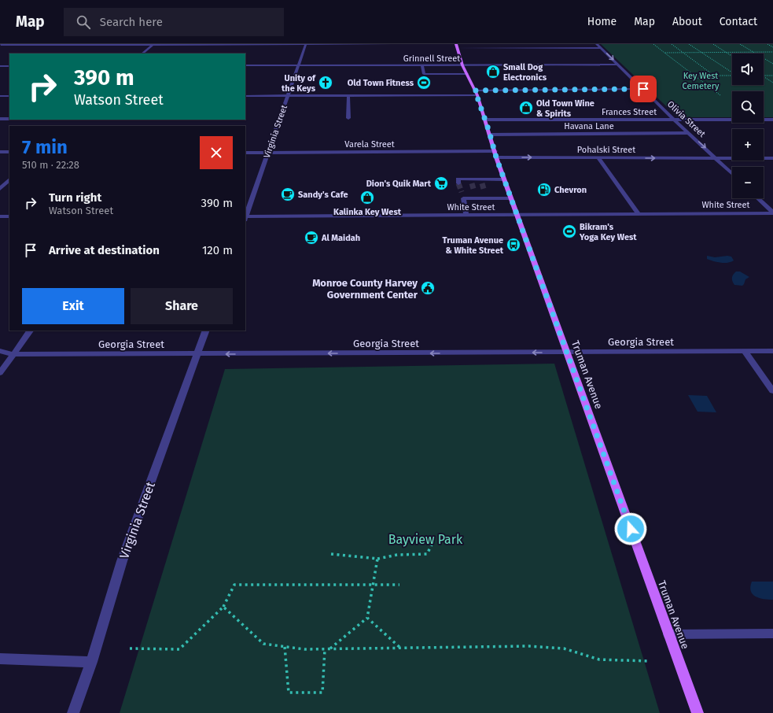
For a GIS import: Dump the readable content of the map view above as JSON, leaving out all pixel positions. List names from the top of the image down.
{
  "streets": {
    "main road": ["Truman Avenue"],
    "street": [
      "Grinnell Street",
      "Frances Street",
      "Olivia Street",
      "Havana Lane",
      "Virginia Street",
      "Varela Street",
      "Pohalski Street",
      "White Street",
      "Georgia Street"
    ]
  },
  "crossings": [
    ["Grinnell Street", "Olivia Street"],
    ["Grinnell Street", "Virginia Street"],
    ["Grinnell Street", "Truman Avenue"],
    ["Frances Street", "Olivia Street"],
    ["Frances Street", "Truman Avenue"],
    ["Olivia Street", "Havana Lane"],
    ["Olivia Street", "Pohalski Street"],
    ["Havana Lane", "Truman Avenue"],
    ["Virginia Street", "Varela Street"],
    ["Virginia Street", "Georgia Street"],
    ["Varela Street", "Truman Avenue"],
    ["Pohalski Street", "Truman Avenue"],
    ["White Street", "Truman Avenue"],
    ["Georgia Street", "Truman Avenue"]
  ],
  "one_way": ["Georgia Street"],
  "parks": ["Key West Cemetery", "Bayview Park"],
  "places": {
    "shop": ["Small Dog Electronics", "Old Town Wine & Spirits", "Kalinka Key West"],
    "church": ["Unity of the Keys"],
    "sports": ["Old Town Fitness", "Bikram's Yoga Key West"],
    "supermarket": ["Dion's Quik Mart"],
    "fuel station": ["Chevron"],
    "cafe": ["Sandy's Cafe", "Al Maidah"],
    "bus stop": ["Truman Avenue & White Street"],
    "public building": ["Monroe County Harvey Government Center"]
  },
  "page": {
    "header": "Map",
    "search": "Search here",
    "nav": [
      "Home",
      "Map",
      "About",
      "Contact"
    ],
    "map_buttons": ["+", "−"],
    "turn": ["390 m", "Watson Street"],
    "heading": ["7 min", "510 m · 22:28"],
    "list": [
      {
        "name": "Turn right",
        "note": "Watson Street",
        "value": "390 m"
      },
      {
        "name": "Arrive at destination",
        "value": "120 m"
      }
    ],
    "buttons": ["Exit", "Share"]
  }
}
